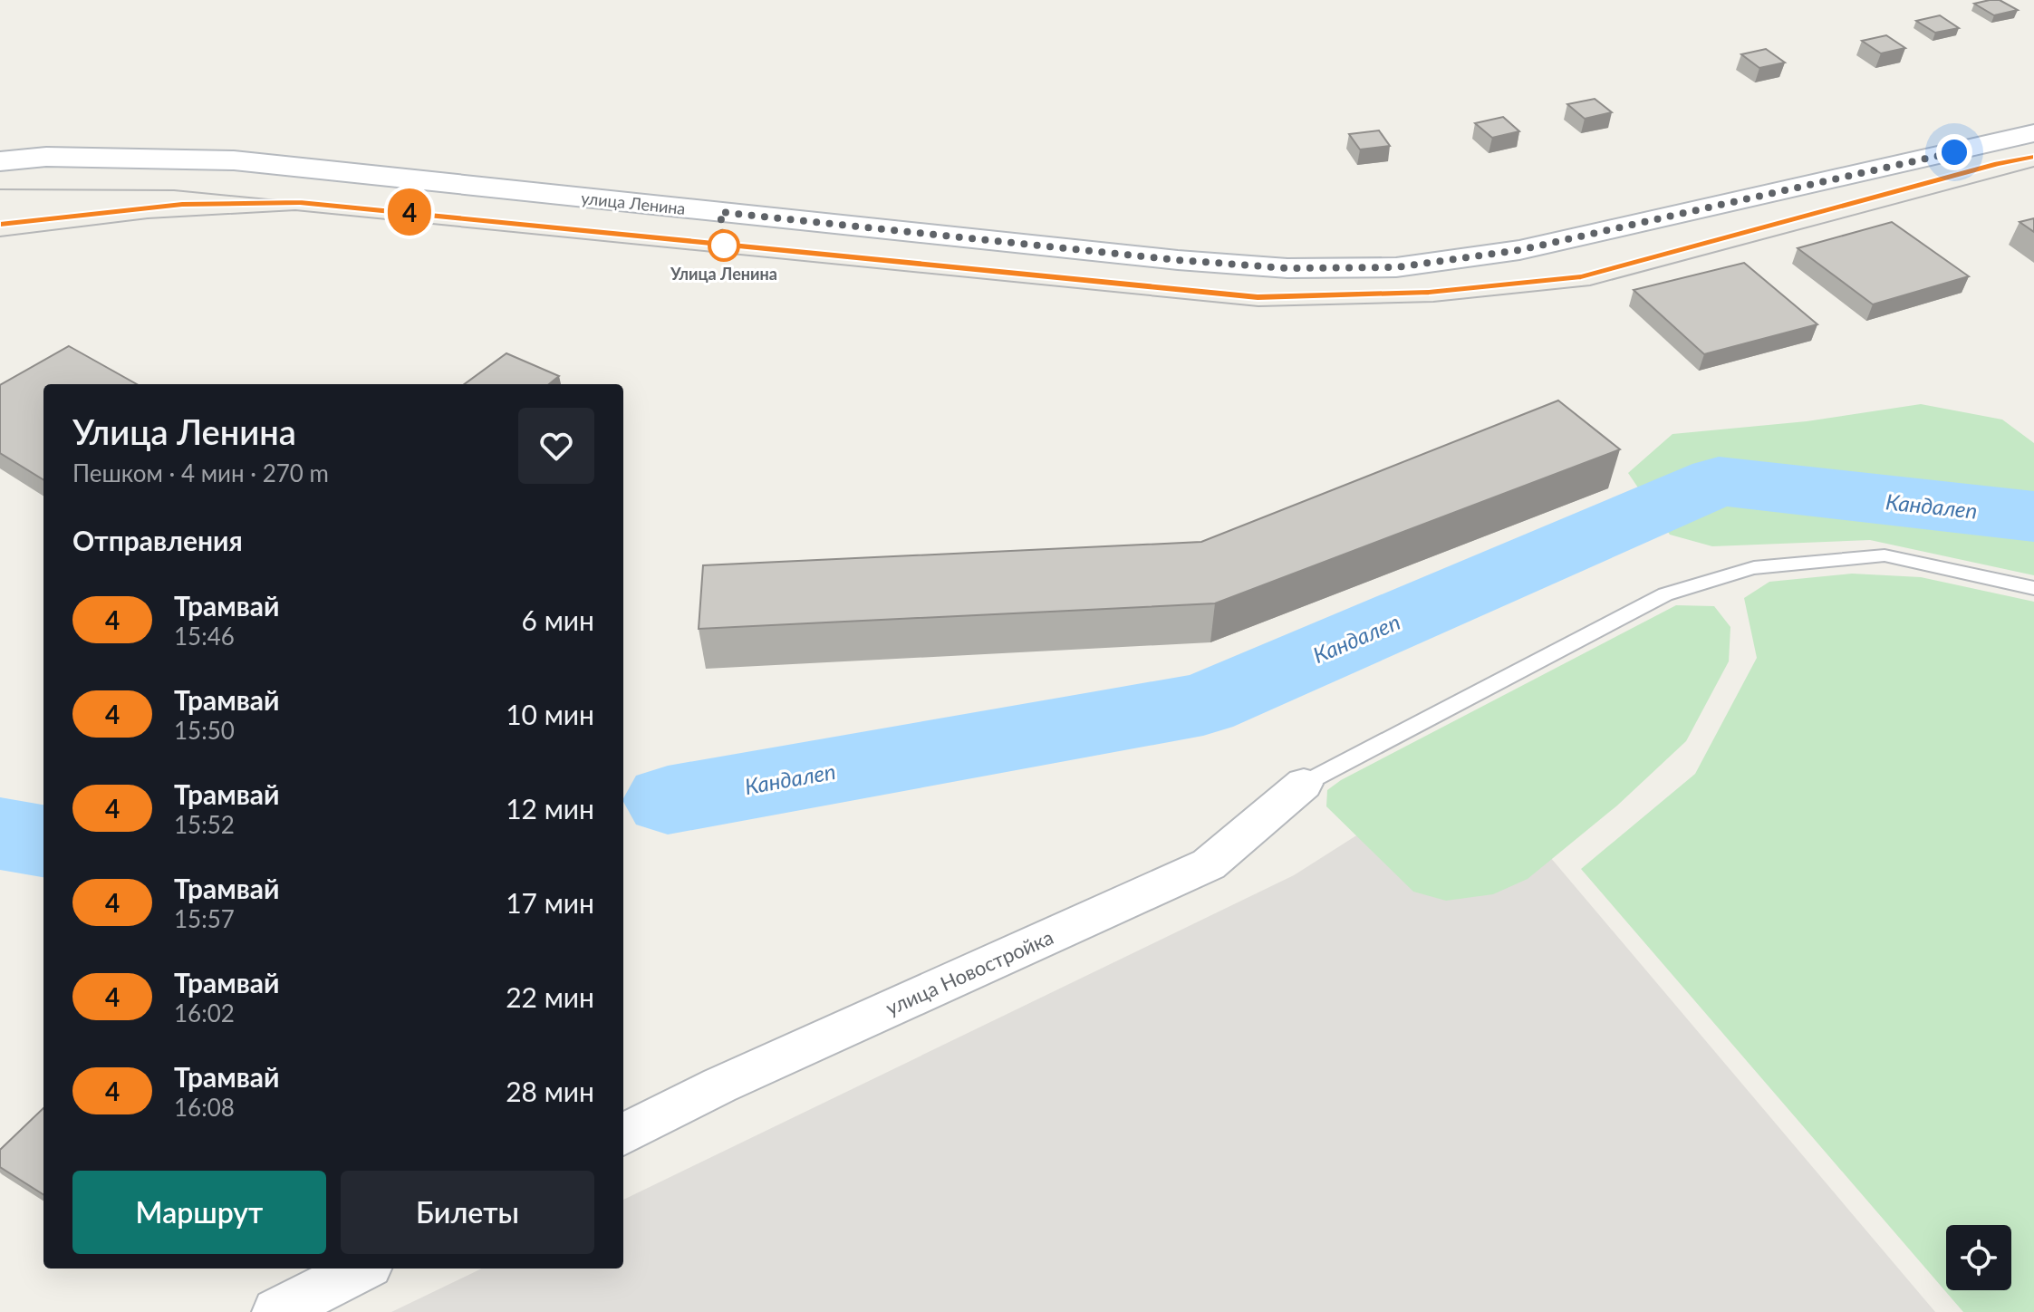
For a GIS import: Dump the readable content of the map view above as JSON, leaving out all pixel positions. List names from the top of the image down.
{
  "streets": {
    "main road": ["улица Ленина"],
    "street": ["улица Новостройка"]
  },
  "water": ["Кандалеп"],
  "places": ["Улица Ленина"],
  "lines": ["tram line 4"],
  "page": {
    "on_map": "4",
    "heading": [
      ["Улица Ленина", "Пешком · 4 мин · 270 m"],
      "Отправления"
    ],
    "list": [
      {
        "mark": "4",
        "name": "Трамвай",
        "note": "15:46",
        "value": "6 мин"
      },
      {
        "mark": "4",
        "name": "Трамвай",
        "note": "15:50",
        "value": "10 мин"
      },
      {
        "mark": "4",
        "name": "Трамвай",
        "note": "15:52",
        "value": "12 мин"
      },
      {
        "mark": "4",
        "name": "Трамвай",
        "note": "15:57",
        "value": "17 мин"
      },
      {
        "mark": "4",
        "name": "Трамвай",
        "note": "16:02",
        "value": "22 мин"
      },
      {
        "mark": "4",
        "name": "Трамвай",
        "note": "16:08",
        "value": "28 мин"
      }
    ],
    "buttons": ["Маршрут", "Билеты"]
  }
}
